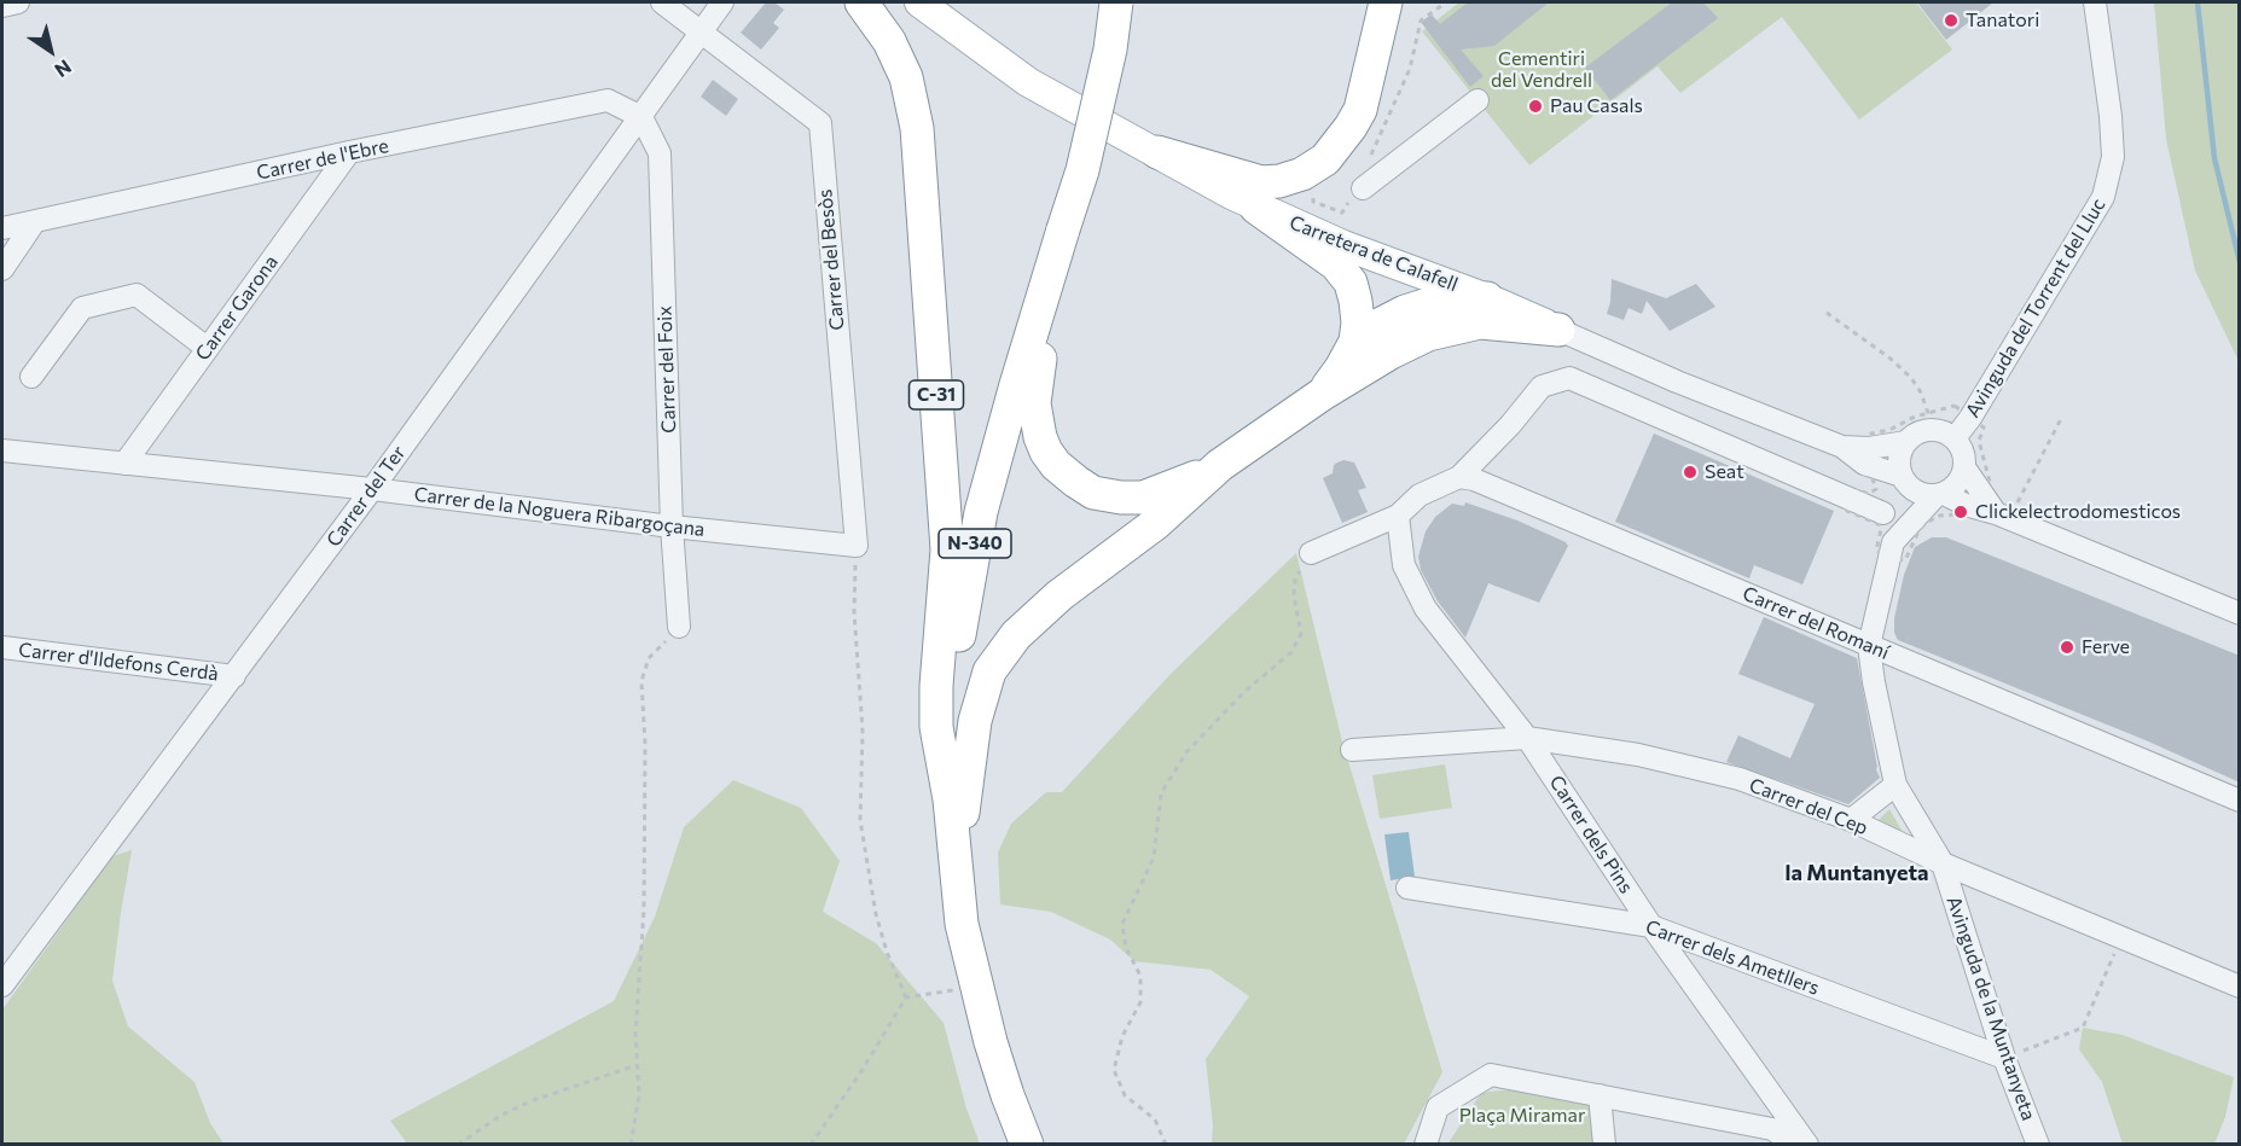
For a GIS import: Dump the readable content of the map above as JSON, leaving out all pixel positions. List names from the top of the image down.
{
  "streets": {
    "highway": ["C-31", "N-340"],
    "main road": ["Carretera de Calafell"],
    "street": [
      "Carrer de l'Ebre",
      "Carrer del Besòs",
      "Carrer Garona",
      "Avinguda del Torrent del Lluc",
      "Carrer del Foix",
      "Carrer del Ter",
      "Carrer de la Noguera Ribargoçana",
      "Carrer del Romaní",
      "Carrer d'Ildefons Cerdà",
      "Carrer del Cep",
      "Carrer dels Pins",
      "Carrer dels Ametllers",
      "Avinguda de la Muntanyeta"
    ]
  },
  "crossings": [
    ["Carrer de l'Ebre", "Carrer Garona"],
    ["Carrer de l'Ebre", "Carrer del Foix"],
    ["Carrer de l'Ebre", "Carrer del Ter"],
    ["Carretera de Calafell", "Avinguda del Torrent del Lluc"],
    ["Carretera de Calafell", "Avinguda de la Muntanyeta"],
    ["Carrer del Besòs", "Carrer del Ter"],
    ["Carrer del Besòs", "Carrer de la Noguera Ribargoçana"],
    ["Carrer Garona", "Carrer de la Noguera Ribargoçana"],
    ["Avinguda del Torrent del Lluc", "Avinguda de la Muntanyeta"],
    ["Carrer del Foix", "Carrer del Ter"],
    ["Carrer del Foix", "Carrer de la Noguera Ribargoçana"],
    ["C-31", "N-340"],
    ["Carrer del Ter", "Carrer de la Noguera Ribargoçana"],
    ["Carrer del Ter", "Carrer d'Ildefons Cerdà"],
    ["Carrer del Romaní", "Avinguda de la Muntanyeta"],
    ["Carrer del Cep", "Carrer dels Pins"],
    ["Carrer del Cep", "Avinguda de la Muntanyeta"],
    ["Carrer dels Pins", "Carrer dels Ametllers"],
    ["Carrer dels Ametllers", "Avinguda de la Muntanyeta"]
  ],
  "districts": ["la Muntanyeta"],
  "parks": ["Cementiri del Vendrell", "Plaça Miramar"],
  "places": [
    "Tanatori",
    "Pau Casals",
    "Seat",
    "Clickelectrodomesticos",
    "Ferve"
  ],
  "north": "bottom right"
}
